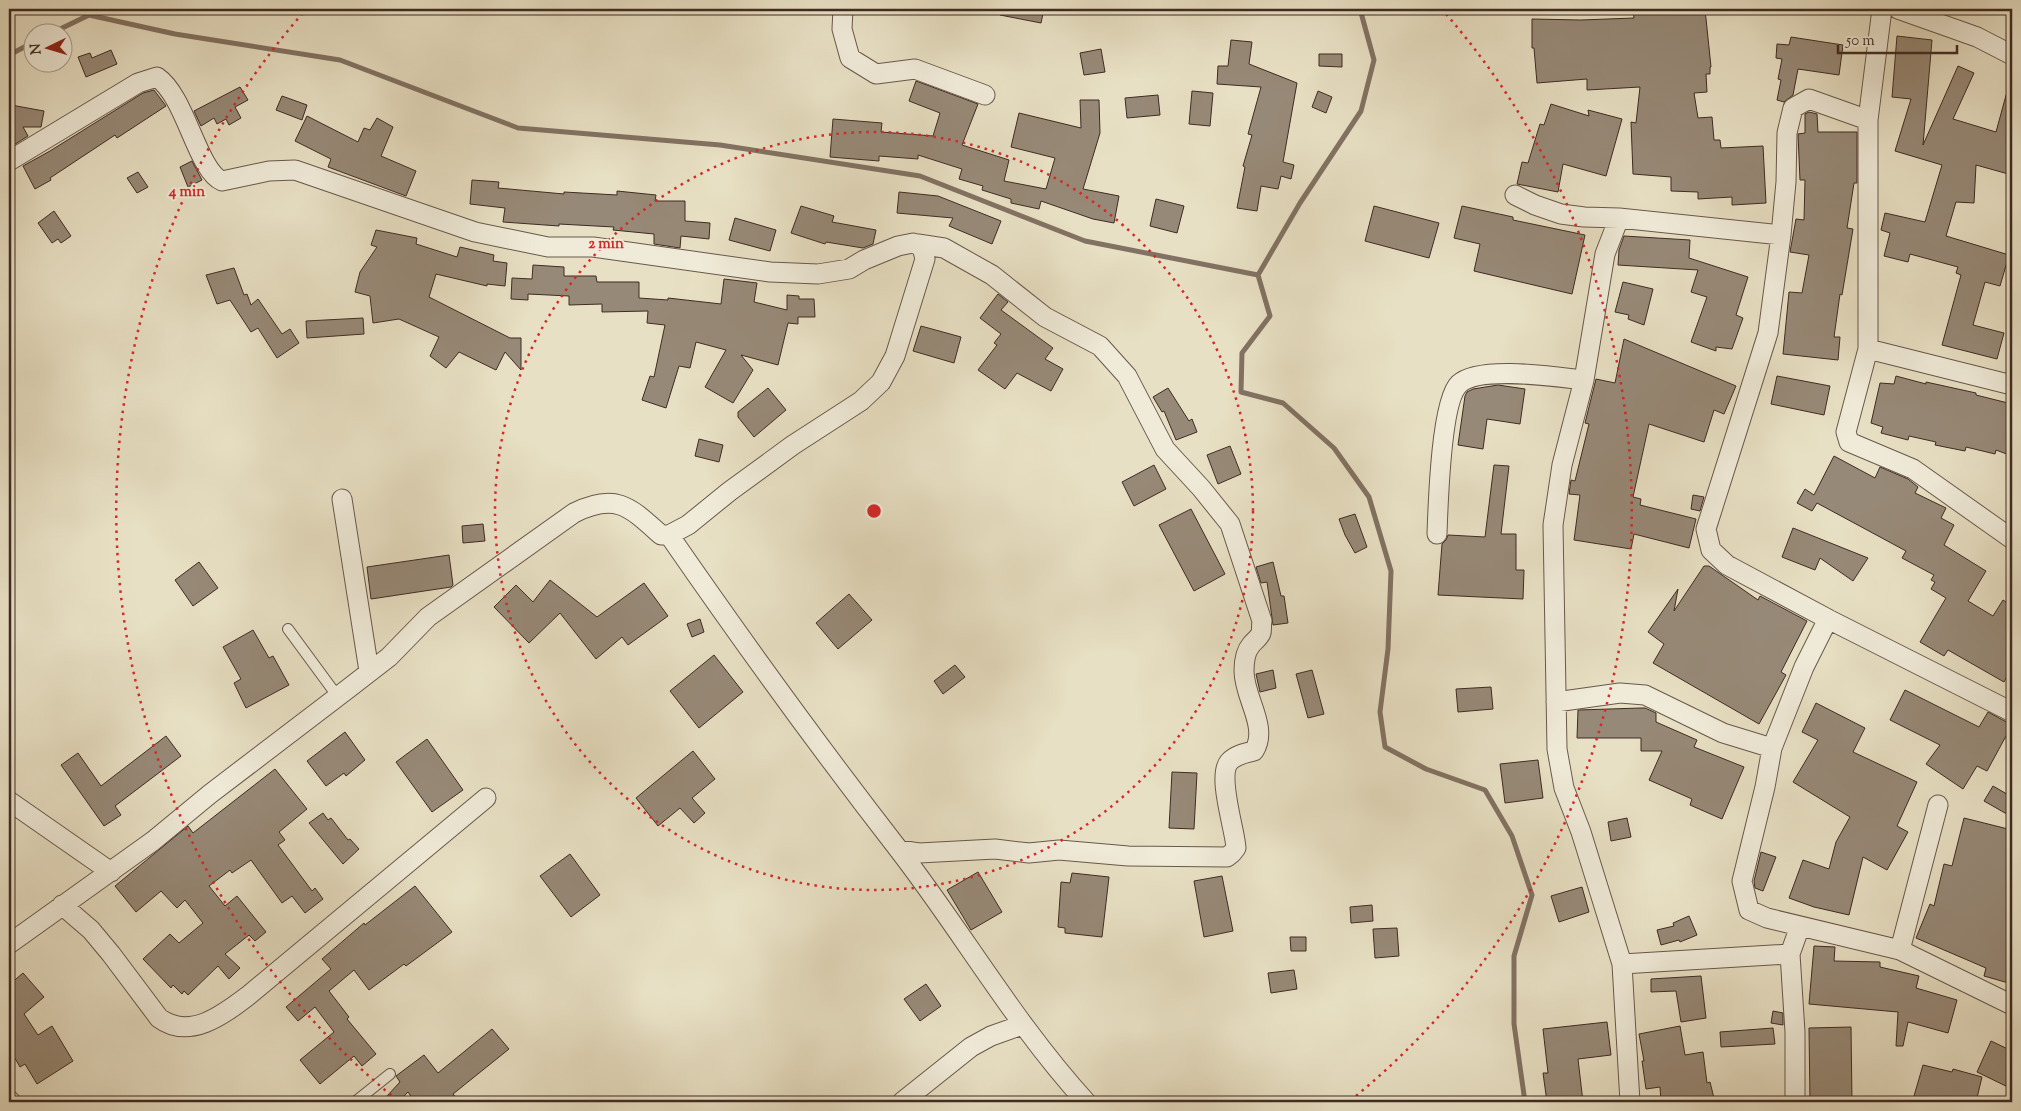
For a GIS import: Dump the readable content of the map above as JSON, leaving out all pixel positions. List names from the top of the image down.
{
  "scale_bar": "50 m",
  "north": "left",
  "rings": ["4 min", "2 min"]
}
